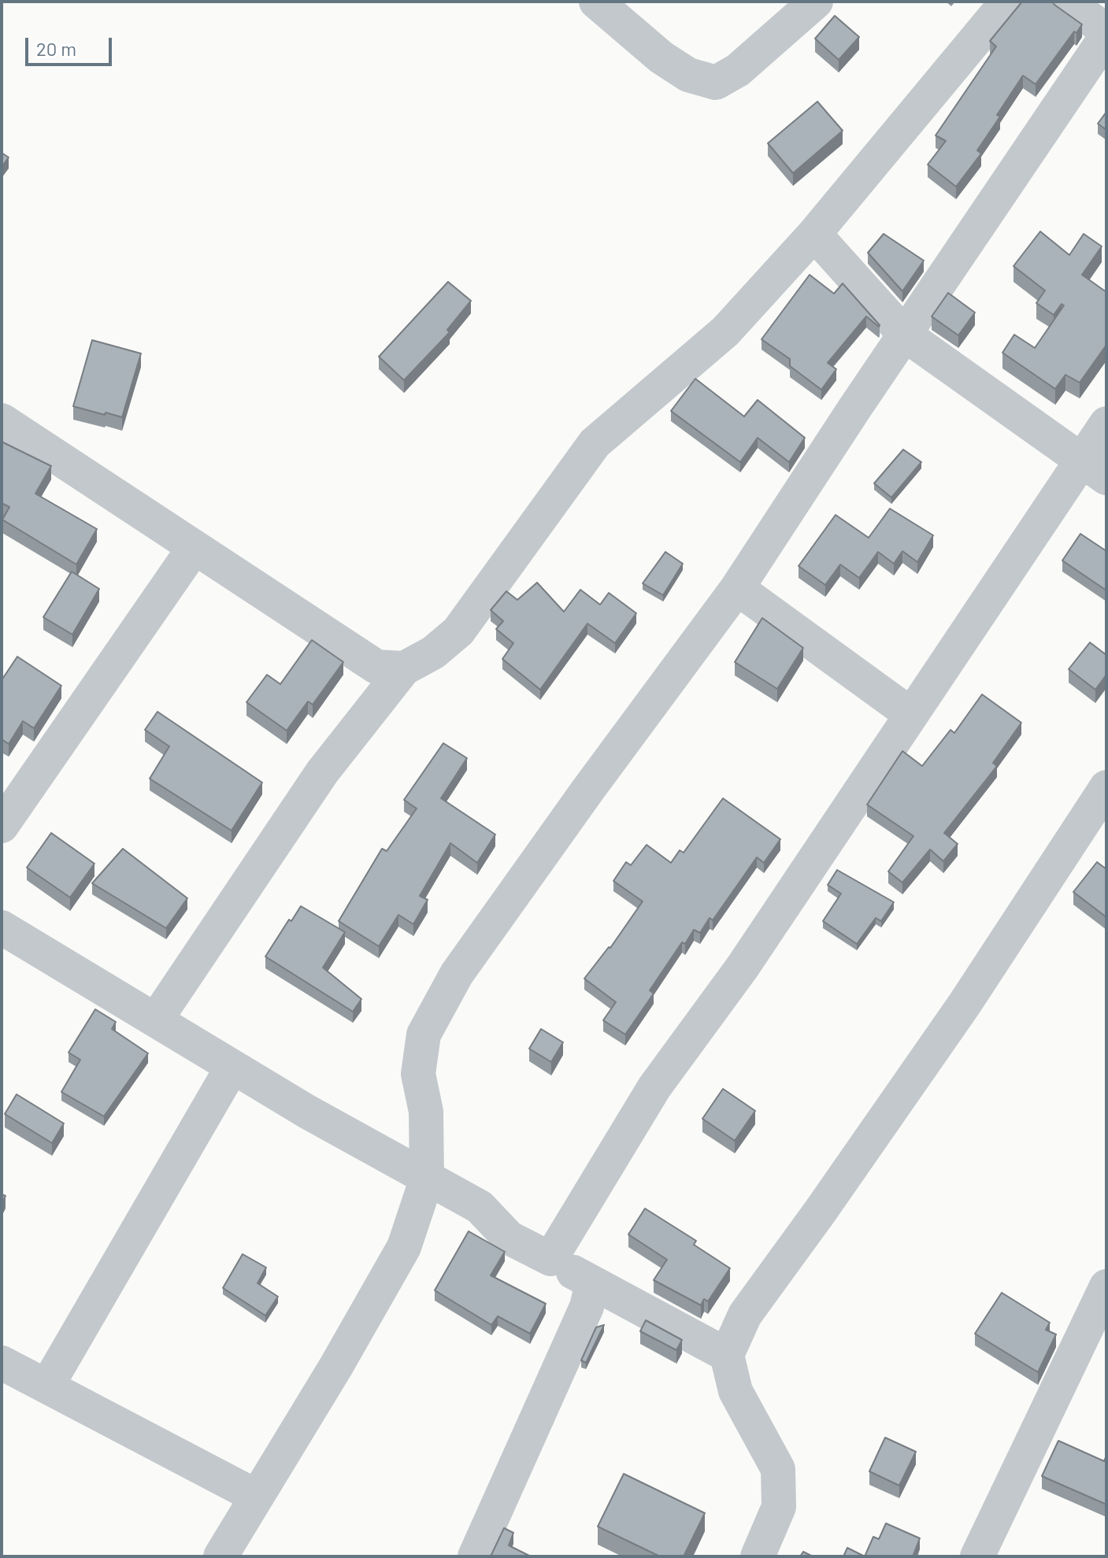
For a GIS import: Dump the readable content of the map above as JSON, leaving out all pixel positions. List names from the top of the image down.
{
  "scale_bar": "20 m"
}
